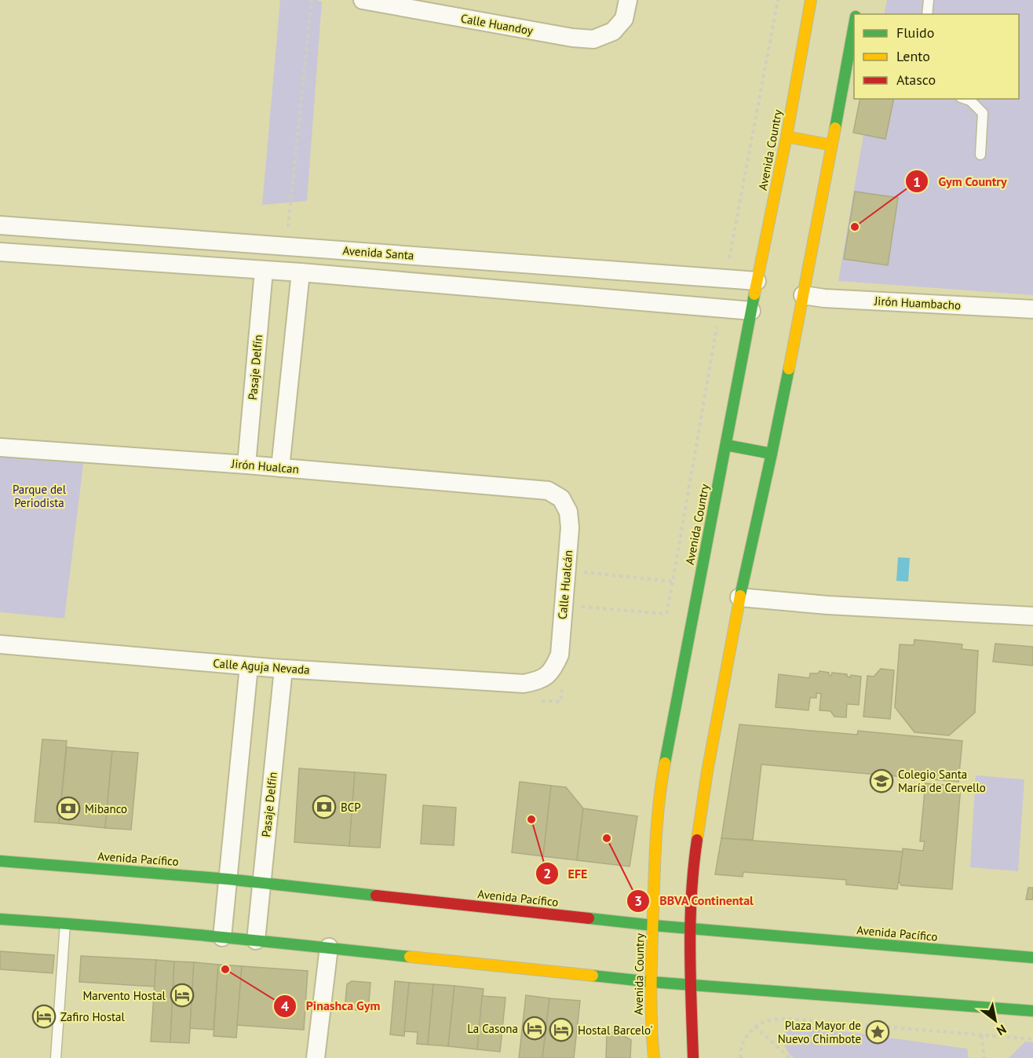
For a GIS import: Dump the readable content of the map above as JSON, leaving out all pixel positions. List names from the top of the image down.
{
  "streets": {
    "main road": ["Avenida Country", "Avenida Pacífico"],
    "street": [
      "Calle Huandoy",
      "Avenida Santa",
      "Jirón Huambacho",
      "Pasaje Delfín",
      "Jirón Hualcan",
      "Calle Hualcán",
      "Calle Aguja Nevada"
    ]
  },
  "crossings": [
    ["Avenida Country", "Avenida Santa"],
    ["Avenida Country", "Avenida Pacífico"],
    ["Pasaje Delfín", "Jirón Hualcan"],
    ["Pasaje Delfín", "Calle Aguja Nevada"],
    ["Pasaje Delfín", "Avenida Pacífico"],
    ["Jirón Hualcan", "Calle Hualcán"],
    ["Calle Hualcán", "Calle Aguja Nevada"]
  ],
  "parks": ["Parque del Periodista"],
  "places": {
    "other": [
      "Gym Country",
      "EFE",
      "BBVA Continental",
      "Pinashca Gym"
    ],
    "school or university": ["Colegio Santa María de Cervello"],
    "bank": ["BCP", "Mibanco"],
    "hotel": [
      "Marvento Hostal",
      "Zafiro Hostal",
      "La Casona",
      "Hostal Barcelo'"
    ],
    "place": ["Plaza Mayor de Nuevo Chimbote"]
  },
  "legend": ["Fluido", "Lento", "Atasco"],
  "north": "bottom right"
}
